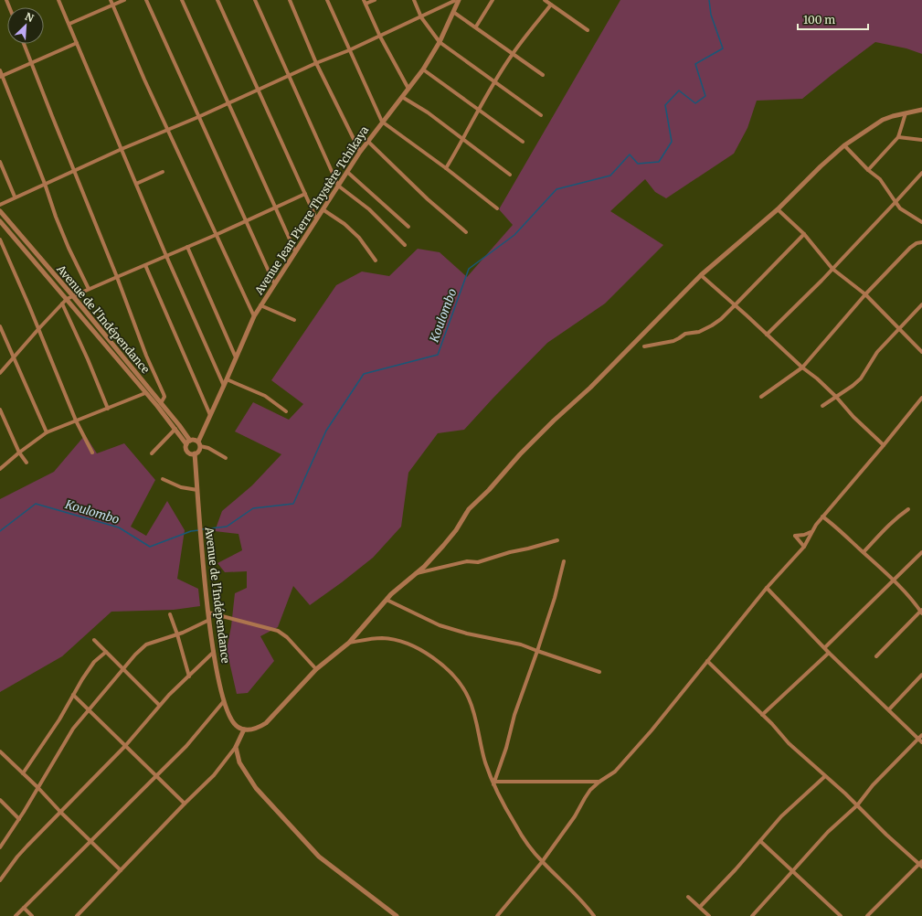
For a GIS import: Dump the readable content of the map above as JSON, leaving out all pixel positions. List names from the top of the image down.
{
  "streets": {
    "street": ["Avenue Jean Pierre Thystère Tchikaya", "Avenue de l'Indépendance"]
  },
  "crossings": [
    ["Avenue Jean Pierre Thystère Tchikaya", "Avenue de l'Indépendance"]
  ],
  "water": ["Koulombo"],
  "scale_bar": "100 m",
  "north": "top right"
}
